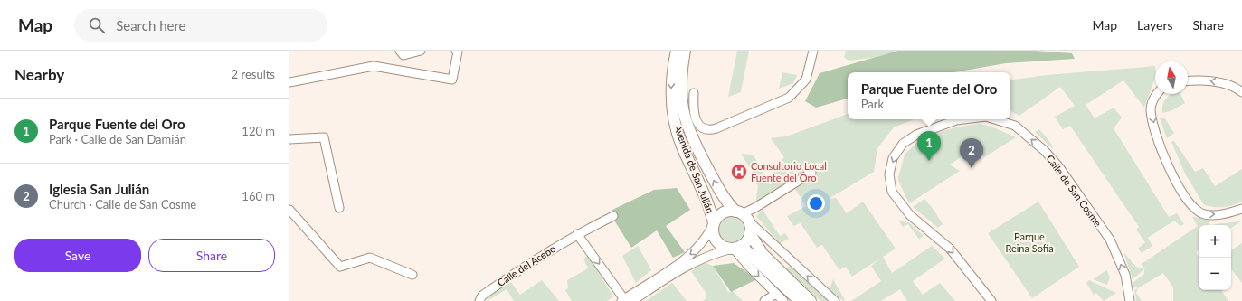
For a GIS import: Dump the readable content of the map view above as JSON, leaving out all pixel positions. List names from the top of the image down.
{
  "streets": {
    "main road": ["Avenida de San Julián"],
    "street": ["Calle de San Cosme", "Calle del Acebo"]
  },
  "parks": ["Parque Reina Sofía"],
  "places": {
    "hospital": ["Consultorio Local Fuente del Oro"]
  },
  "north": "top",
  "page": {
    "header": "Map",
    "search": "Search here",
    "nav": ["Map", "Layers", "Share"],
    "heading": ["Nearby", "2 results"],
    "popup": ["Parque Fuente del Oro", "Park"],
    "list": [
      {
        "mark": "1",
        "name": "Parque Fuente del Oro",
        "note": "Park · Calle de San Damián",
        "value": "120 m"
      },
      {
        "mark": "2",
        "name": "Iglesia San Julián",
        "note": "Church · Calle de San Cosme",
        "value": "160 m"
      }
    ],
    "pins": ["1", "2"],
    "map_buttons": ["+", "−"],
    "buttons": ["Save", "Share"]
  }
}
